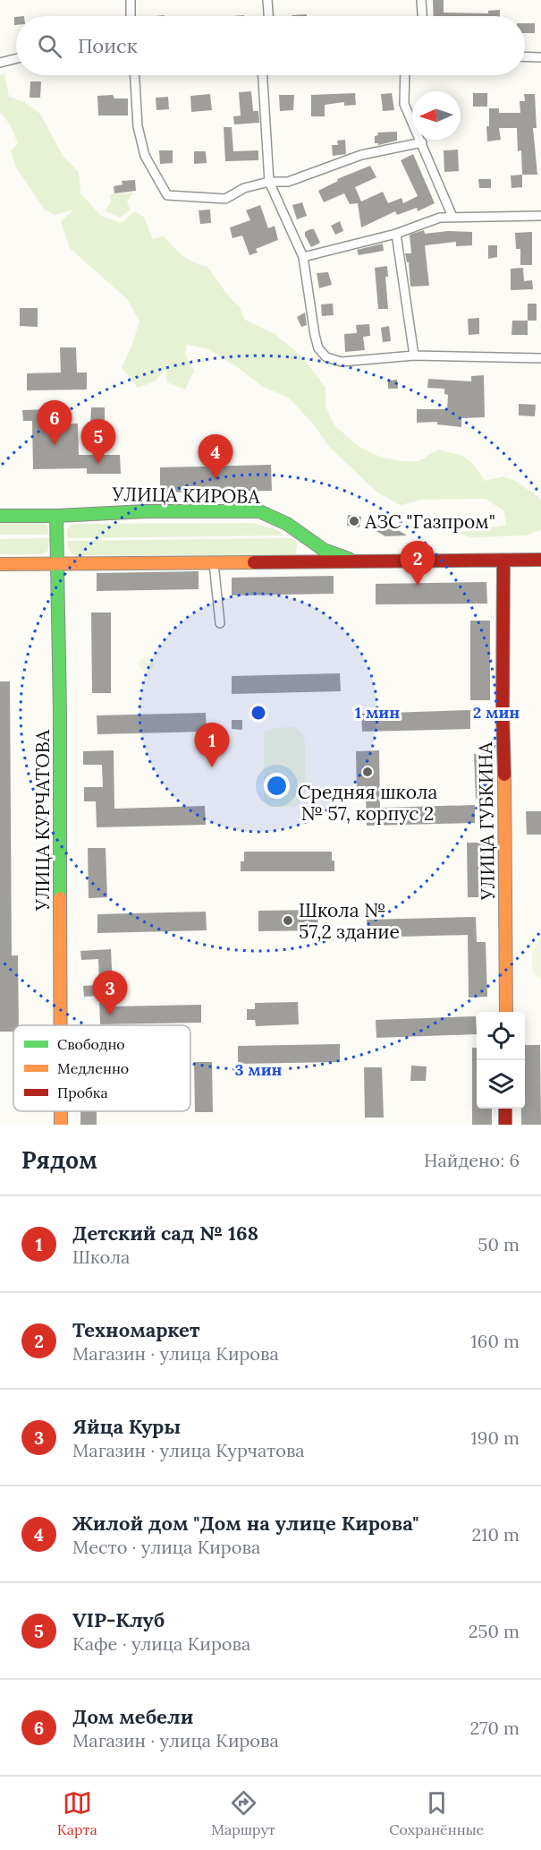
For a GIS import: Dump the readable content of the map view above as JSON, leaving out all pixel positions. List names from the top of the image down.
{
  "streets": {
    "street": ["УЛИЦА КИРОВА", "УЛИЦА КУРЧАТОВА", "УЛИЦА ГУБКИНА"]
  },
  "crossings": [
    ["УЛИЦА КИРОВА", "УЛИЦА КУРЧАТОВА"],
    ["УЛИЦА КИРОВА", "УЛИЦА ГУБКИНА"]
  ],
  "places": ["АЗС \"Газпром\"", "Средняя школа № 57, корпус 2", "Школа № 57,2 здание"],
  "legend": ["Свободно", "Медленно", "Пробка"],
  "north": "left",
  "page": {
    "search": "Поиск",
    "pins": [
      "6",
      "5",
      "4",
      "2",
      "1",
      "3"
    ],
    "heading": ["Рядом", "Найдено: 6"],
    "list": [
      {
        "mark": "1",
        "name": "Детский сад № 168",
        "note": "Школа",
        "value": "50 m"
      },
      {
        "mark": "2",
        "name": "Техномаркет",
        "note": "Магазин · улица Кирова",
        "value": "160 m"
      },
      {
        "mark": "3",
        "name": "Яйца Куры",
        "note": "Магазин · улица Курчатова",
        "value": "190 m"
      },
      {
        "mark": "4",
        "name": "Жилой дом \"Дом на улице Кирова\"",
        "note": "Место · улица Кирова",
        "value": "210 m"
      },
      {
        "mark": "5",
        "name": "VIP-Клуб",
        "note": "Кафе · улица Кирова",
        "value": "250 m"
      },
      {
        "mark": "6",
        "name": "Дом мебели",
        "note": "Магазин · улица Кирова",
        "value": "270 m"
      }
    ],
    "nav": ["Карта", "Маршрут", "Сохранённые"]
  },
  "rings": ["1 мин", "2 мин", "3 мин"]
}
